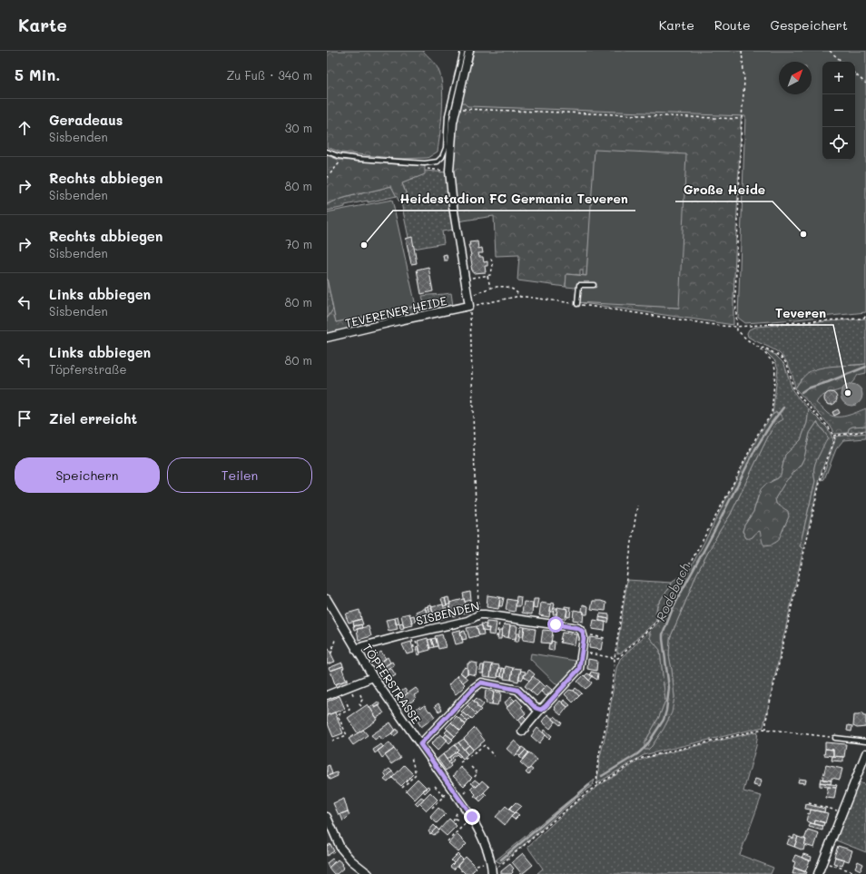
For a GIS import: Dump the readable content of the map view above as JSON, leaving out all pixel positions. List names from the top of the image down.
{
  "streets": {
    "street": ["TEVERENER HEIDE", "SISBENDEN", "TÖPFERSTRASSE"]
  },
  "crossings": [
    ["SISBENDEN", "TÖPFERSTRASSE"]
  ],
  "water": ["Rodebach"],
  "places": ["Große Heide", "Heidestadion FC Germania Teveren", "Teveren"],
  "north": "top right",
  "page": {
    "header": "Karte",
    "nav": ["Karte", "Route", "Gespeichert"],
    "heading": ["5 Min.", "Zu Fuß · 340 m"],
    "map_buttons": ["+", "−"],
    "list": [
      ["Geradeaus", "Sisbenden", "30 m"],
      ["Rechts abbiegen", "Sisbenden", "80 m"],
      ["Rechts abbiegen", "Sisbenden", "70 m"],
      ["Links abbiegen", "Sisbenden", "80 m"],
      ["Links abbiegen", "Töpferstraße", "80 m"],
      "Ziel erreicht"
    ],
    "buttons": ["Speichern", "Teilen"]
  }
}
